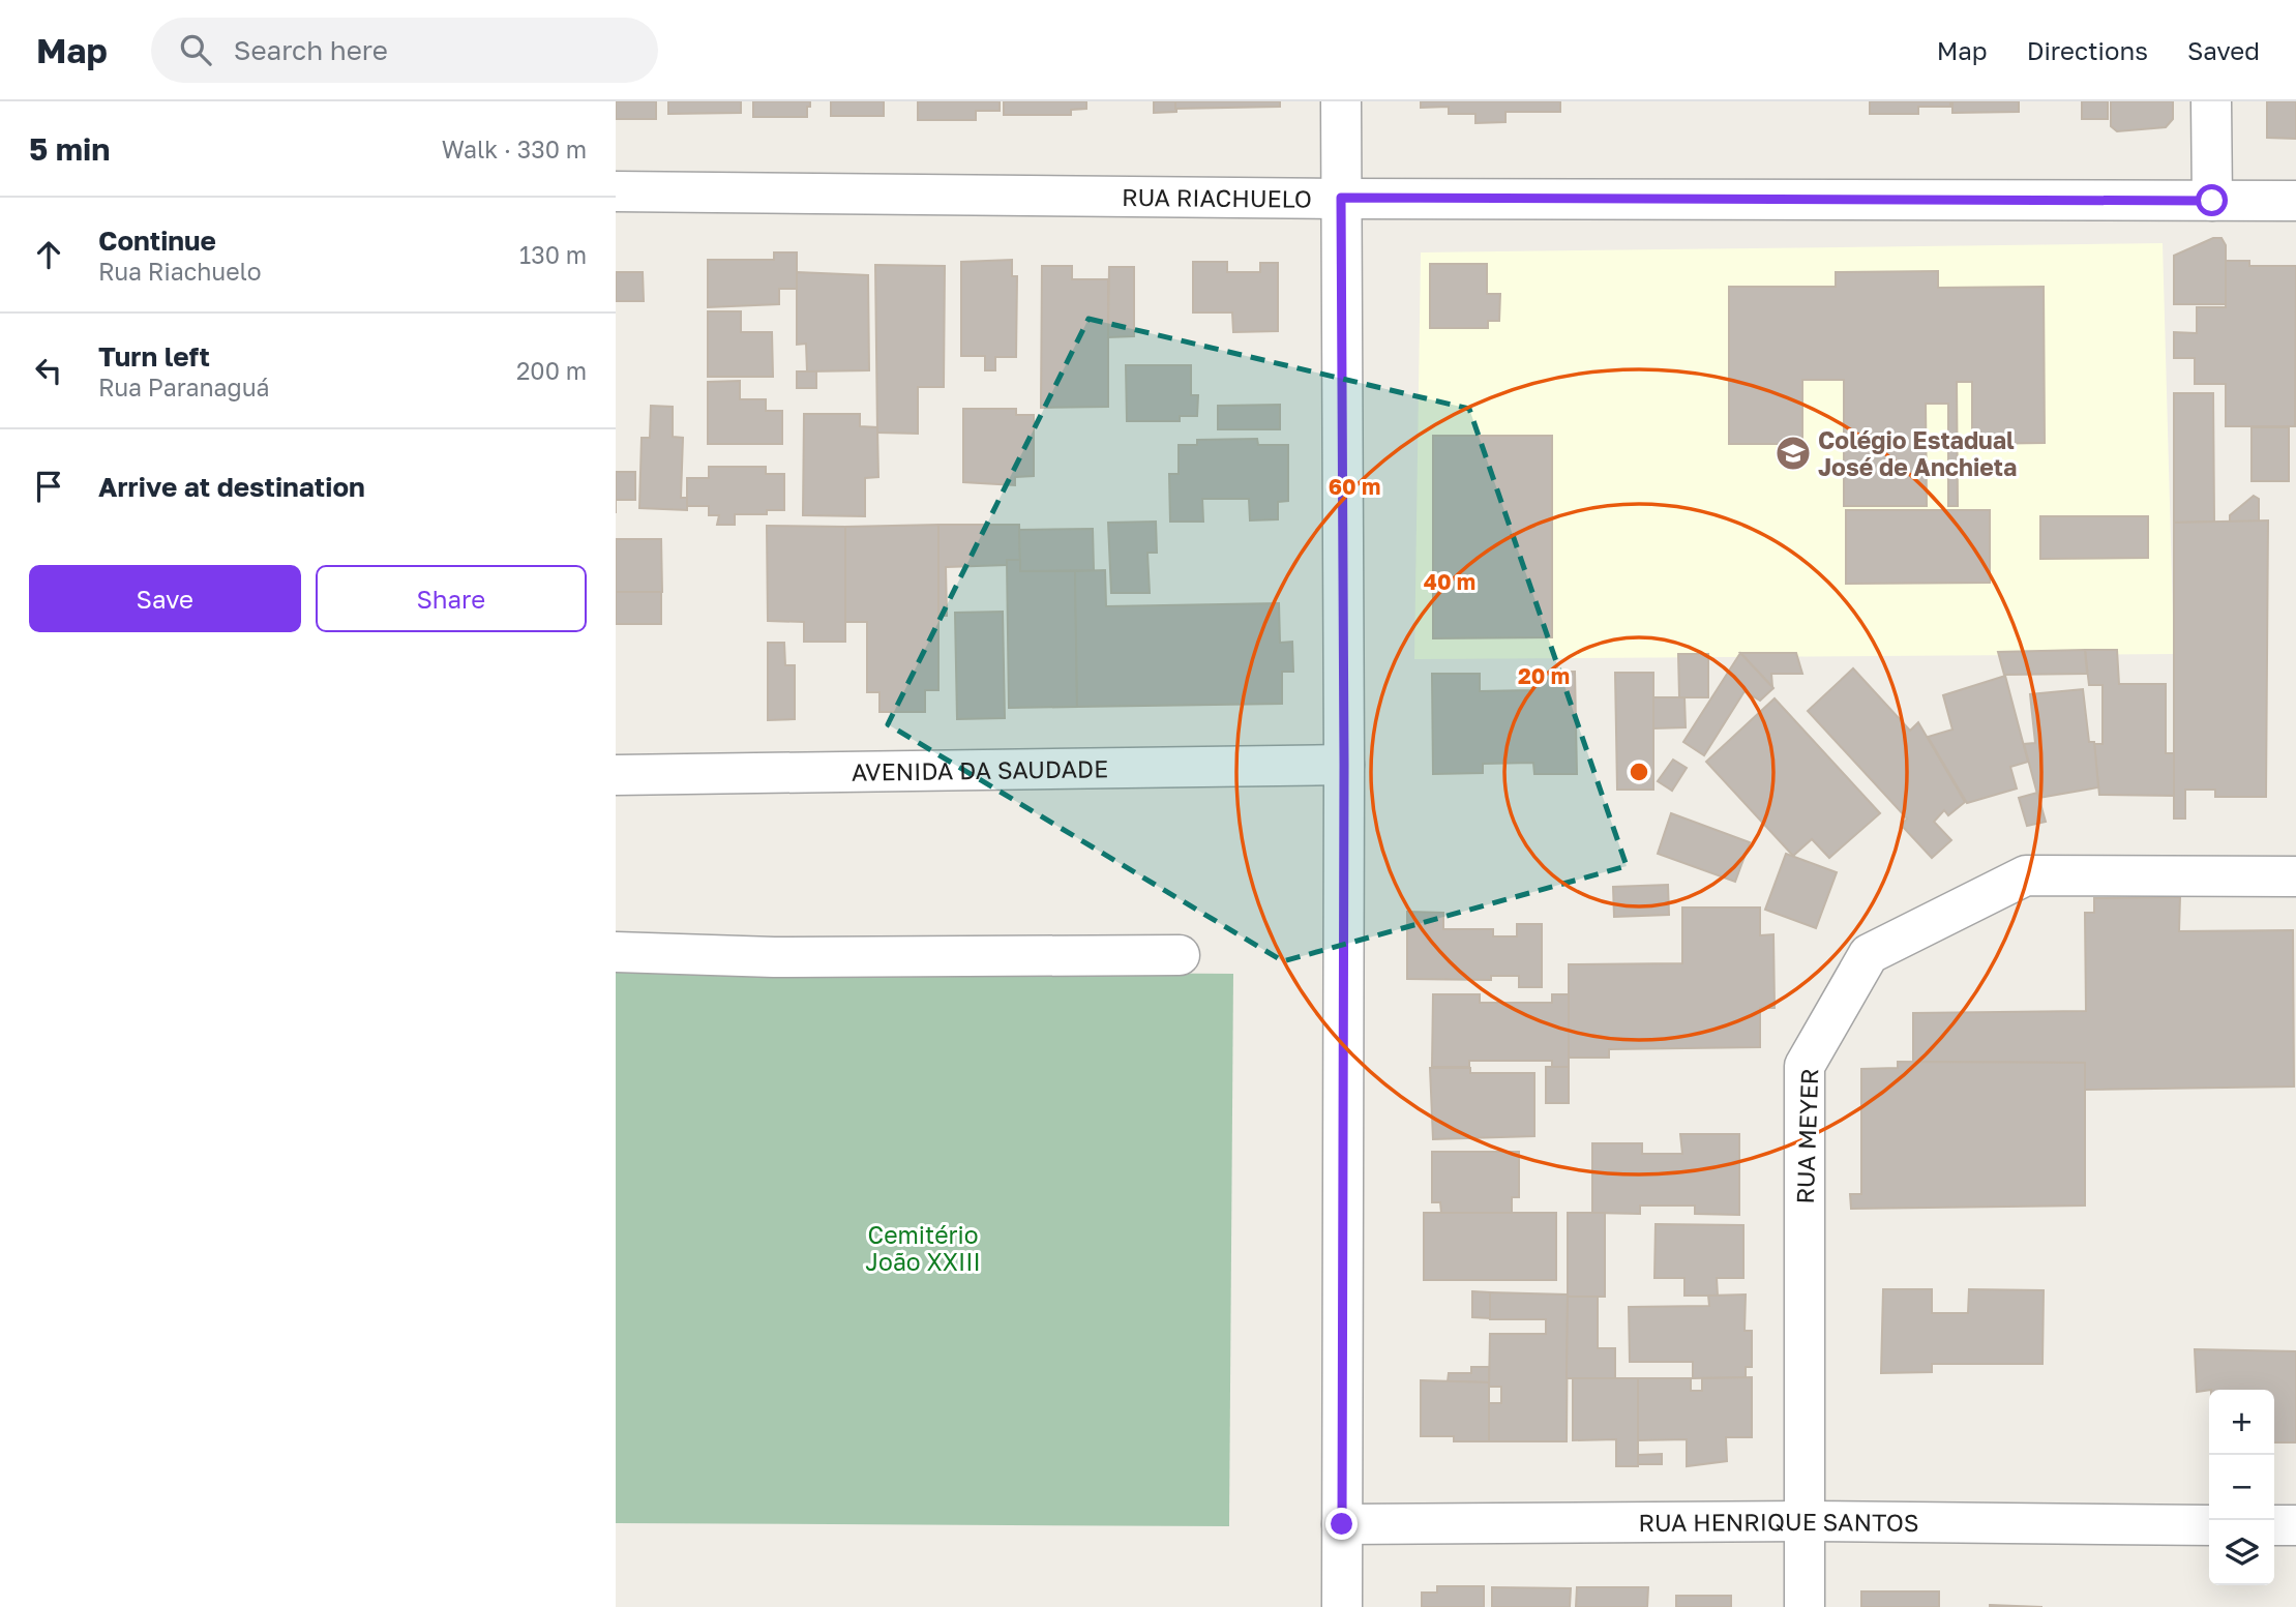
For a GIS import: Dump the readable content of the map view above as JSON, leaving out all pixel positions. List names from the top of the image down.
{
  "streets": {
    "street": [
      "RUA RIACHUELO",
      "AVENIDA DA SAUDADE",
      "RUA MEYER",
      "RUA HENRIQUE SANTOS"
    ]
  },
  "crossings": [
    ["RUA MEYER", "RUA HENRIQUE SANTOS"]
  ],
  "parks": ["Cemitério João XXIII"],
  "places": {
    "school or university": ["Colégio Estadual José de Anchieta"]
  },
  "page": {
    "header": "Map",
    "search": "Search here",
    "nav": ["Map", "Directions", "Saved"],
    "heading": ["5 min", "Walk · 330 m"],
    "list": [
      ["Continue", "Rua Riachuelo", "130 m"],
      ["Turn left", "Rua Paranaguá", "200 m"],
      "Arrive at destination"
    ],
    "buttons": ["Save", "Share"],
    "map_buttons": ["+", "−"]
  },
  "rings": ["60 m", "40 m", "20 m"]
}
